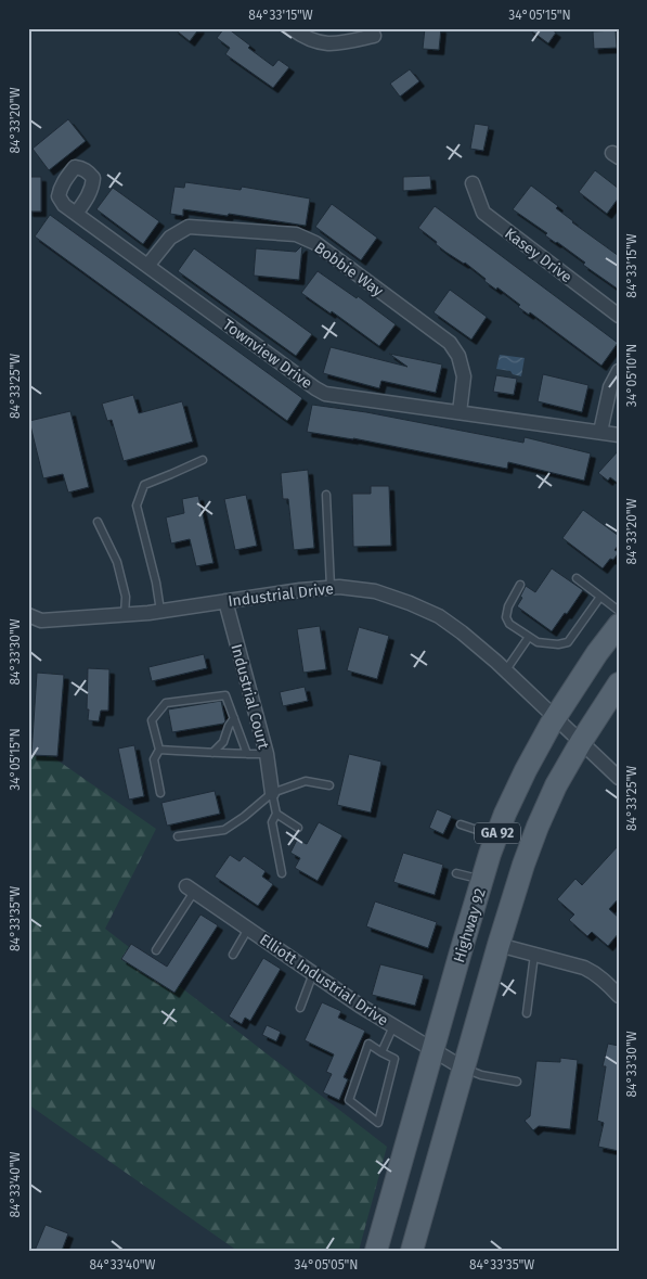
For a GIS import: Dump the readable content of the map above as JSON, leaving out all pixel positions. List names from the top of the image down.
{
  "streets": {
    "main road": ["GA 92", "Highway 92"],
    "street": [
      "Kasey Drive",
      "Bobbie Way",
      "Townview Drive",
      "Industrial Drive",
      "Industrial Court",
      "Elliott Industrial Drive"
    ]
  },
  "crossings": [
    ["Bobbie Way", "Townview Drive"],
    ["Industrial Drive", "Industrial Court"],
    ["Industrial Drive", "GA 92"],
    ["Industrial Drive", "Highway 92"],
    ["GA 92", "Elliott Industrial Drive"],
    ["Highway 92", "Elliott Industrial Drive"]
  ],
  "coordinates": [
    "84°33'15\"W",
    "34°05'15\"N",
    "84°33'20\"W",
    "34°05'10\"N",
    "84°33'25\"W",
    "84°33'30\"W",
    "84°33'35\"W",
    "84°33'40\"W",
    "34°05'05\"N"
  ]
}
